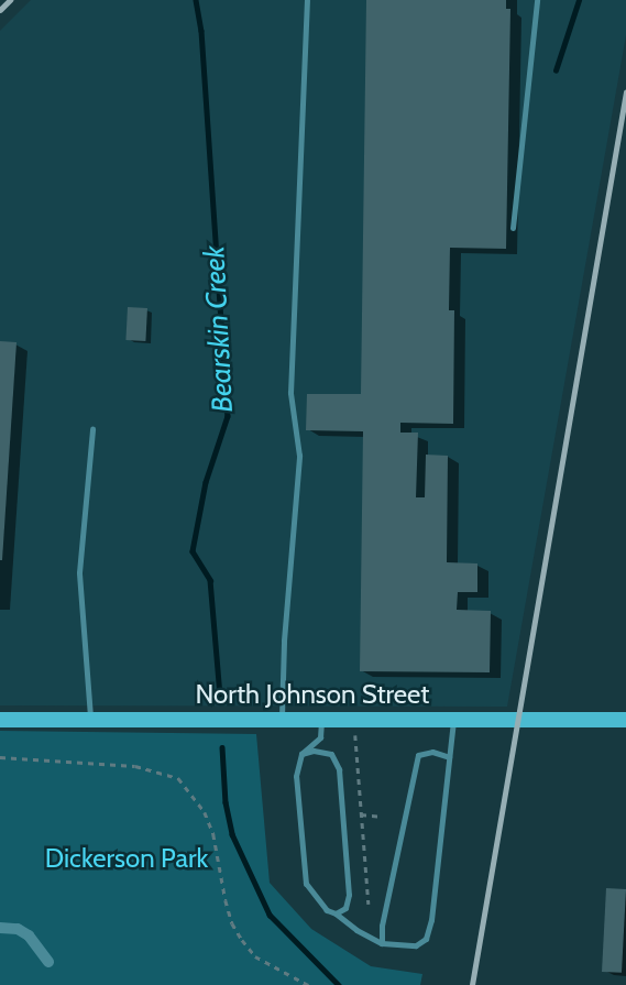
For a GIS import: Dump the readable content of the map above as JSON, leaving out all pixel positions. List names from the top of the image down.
{
  "streets": {
    "main road": ["North Johnson Street"]
  },
  "water": ["Bearskin Creek"],
  "parks": ["Dickerson Park"]
}
